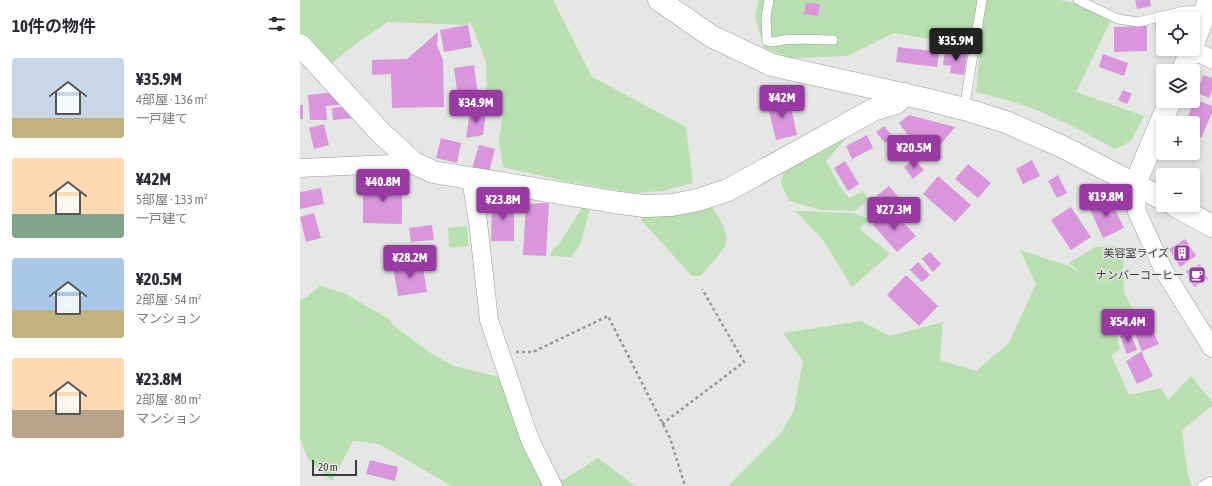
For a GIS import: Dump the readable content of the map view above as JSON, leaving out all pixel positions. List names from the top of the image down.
{
  "places": {
    "building": ["美容室ライズ"],
    "cafe": ["ナンバーコーヒー"]
  },
  "scale_bar": "20 m",
  "page": {
    "heading": "10件の物件",
    "map_buttons": ["+", "−"],
    "price": [
      "¥35.9M",
      "¥42M",
      "¥34.9M",
      "¥20.5M",
      "¥40.8M",
      "¥19.8M",
      "¥23.8M",
      "¥27.3M",
      "¥28.2M",
      "¥54.4M"
    ],
    "list": [
      {
        "name": "¥35.9M",
        "note": "4部屋 · 136 m² · 一戸建て"
      },
      {
        "name": "¥42M",
        "note": "5部屋 · 133 m² · 一戸建て"
      },
      {
        "name": "¥20.5M",
        "note": "2部屋 · 54 m² · マンション"
      },
      {
        "name": "¥23.8M",
        "note": "2部屋 · 80 m² · マンション"
      }
    ],
    "scale": "20 m"
  }
}
